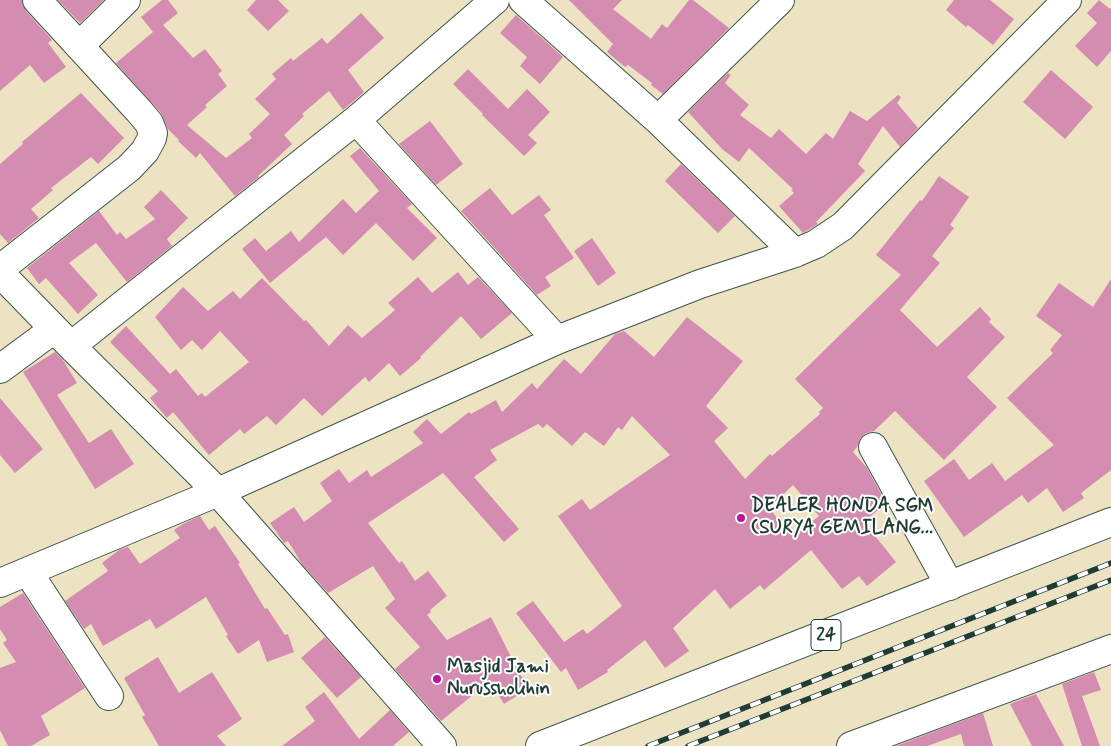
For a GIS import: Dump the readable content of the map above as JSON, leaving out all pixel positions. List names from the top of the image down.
{
  "streets": {
    "main road": ["24"]
  },
  "places": ["DEALER HONDA SGM (SURYA GEMILANG…", "Masjid Jami Nurussholihin"]
}
